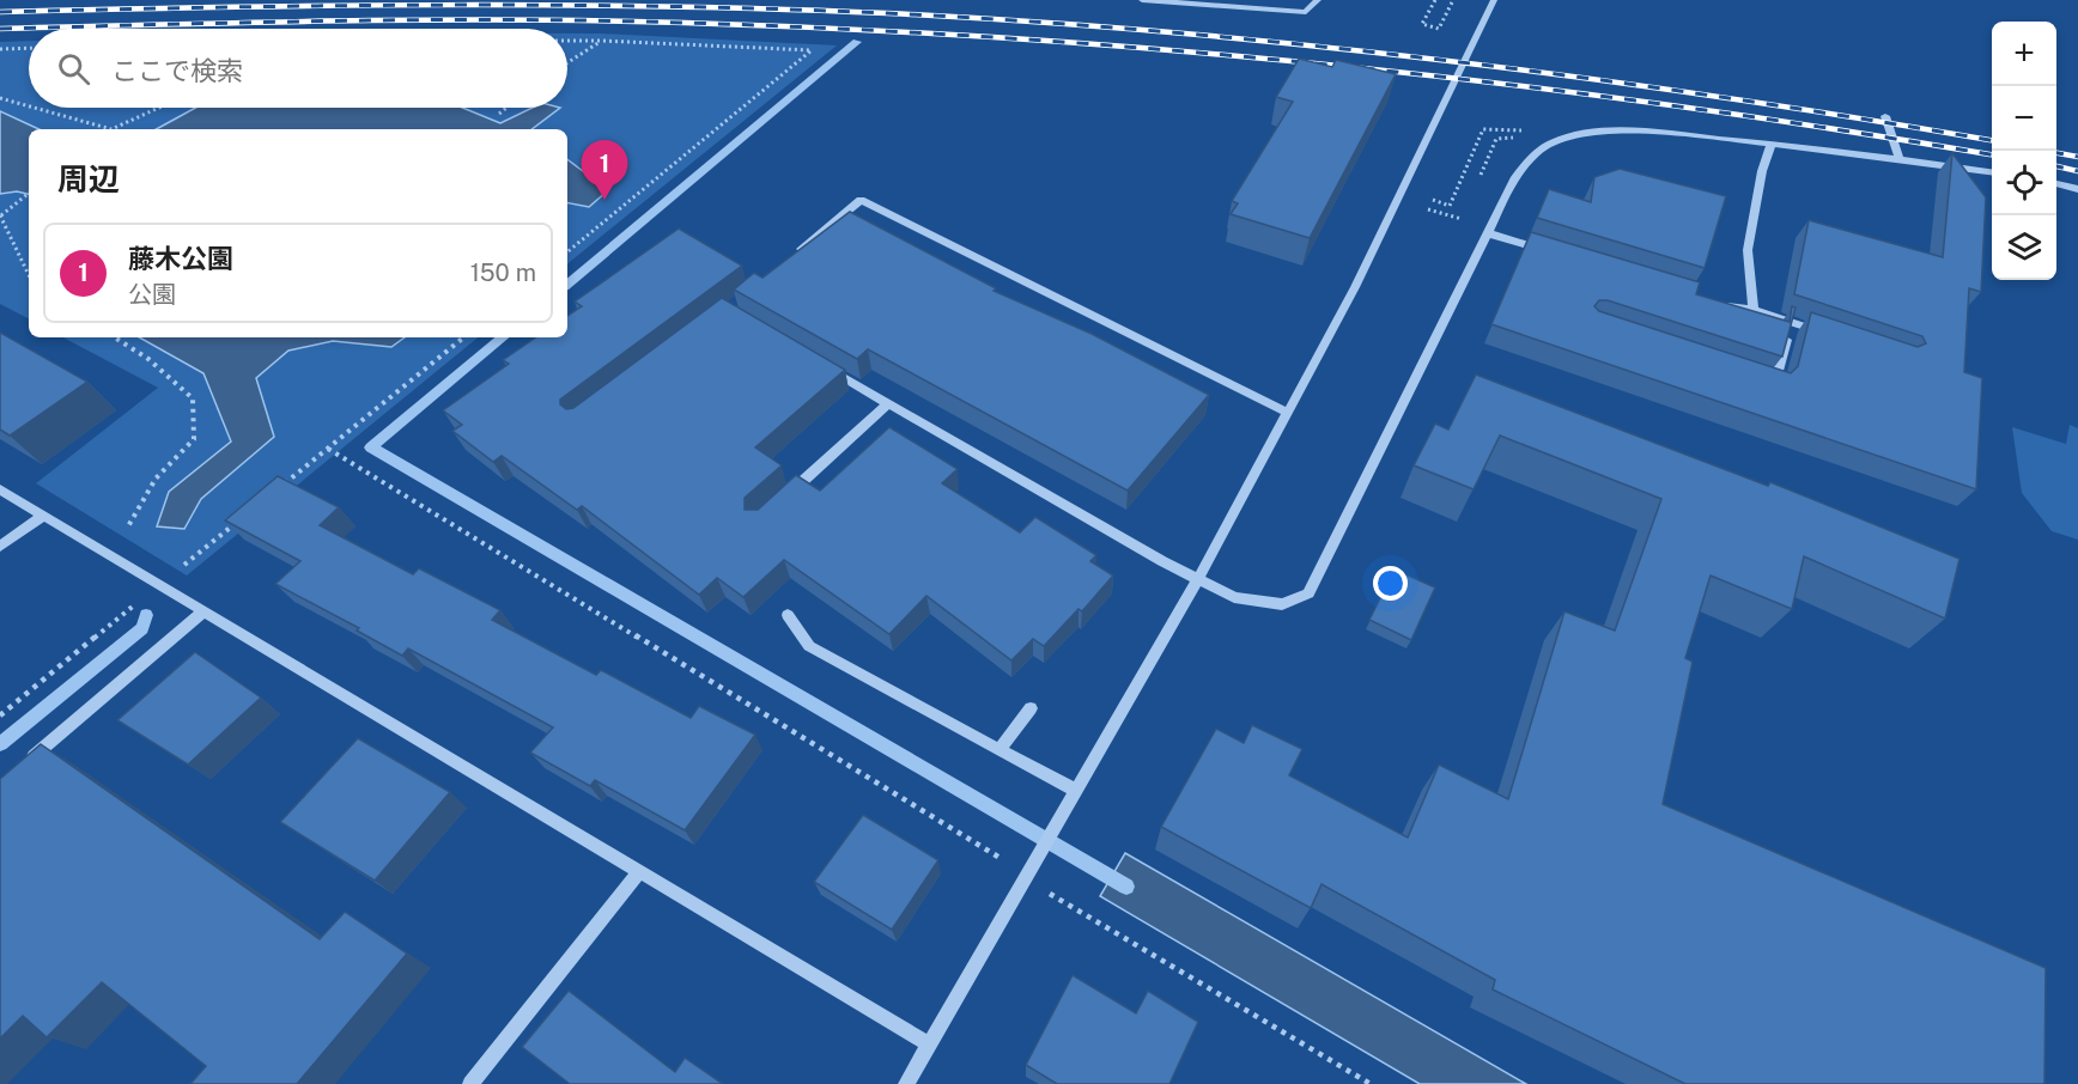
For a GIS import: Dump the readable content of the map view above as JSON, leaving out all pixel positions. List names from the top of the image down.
{
  "page": {
    "map_buttons": ["+", "−"],
    "search": "ここで検索",
    "heading": "周辺",
    "pins": "1",
    "list": [
      {
        "mark": "1",
        "name": "藤木公園",
        "note": "公園",
        "value": "150 m"
      }
    ]
  }
}
